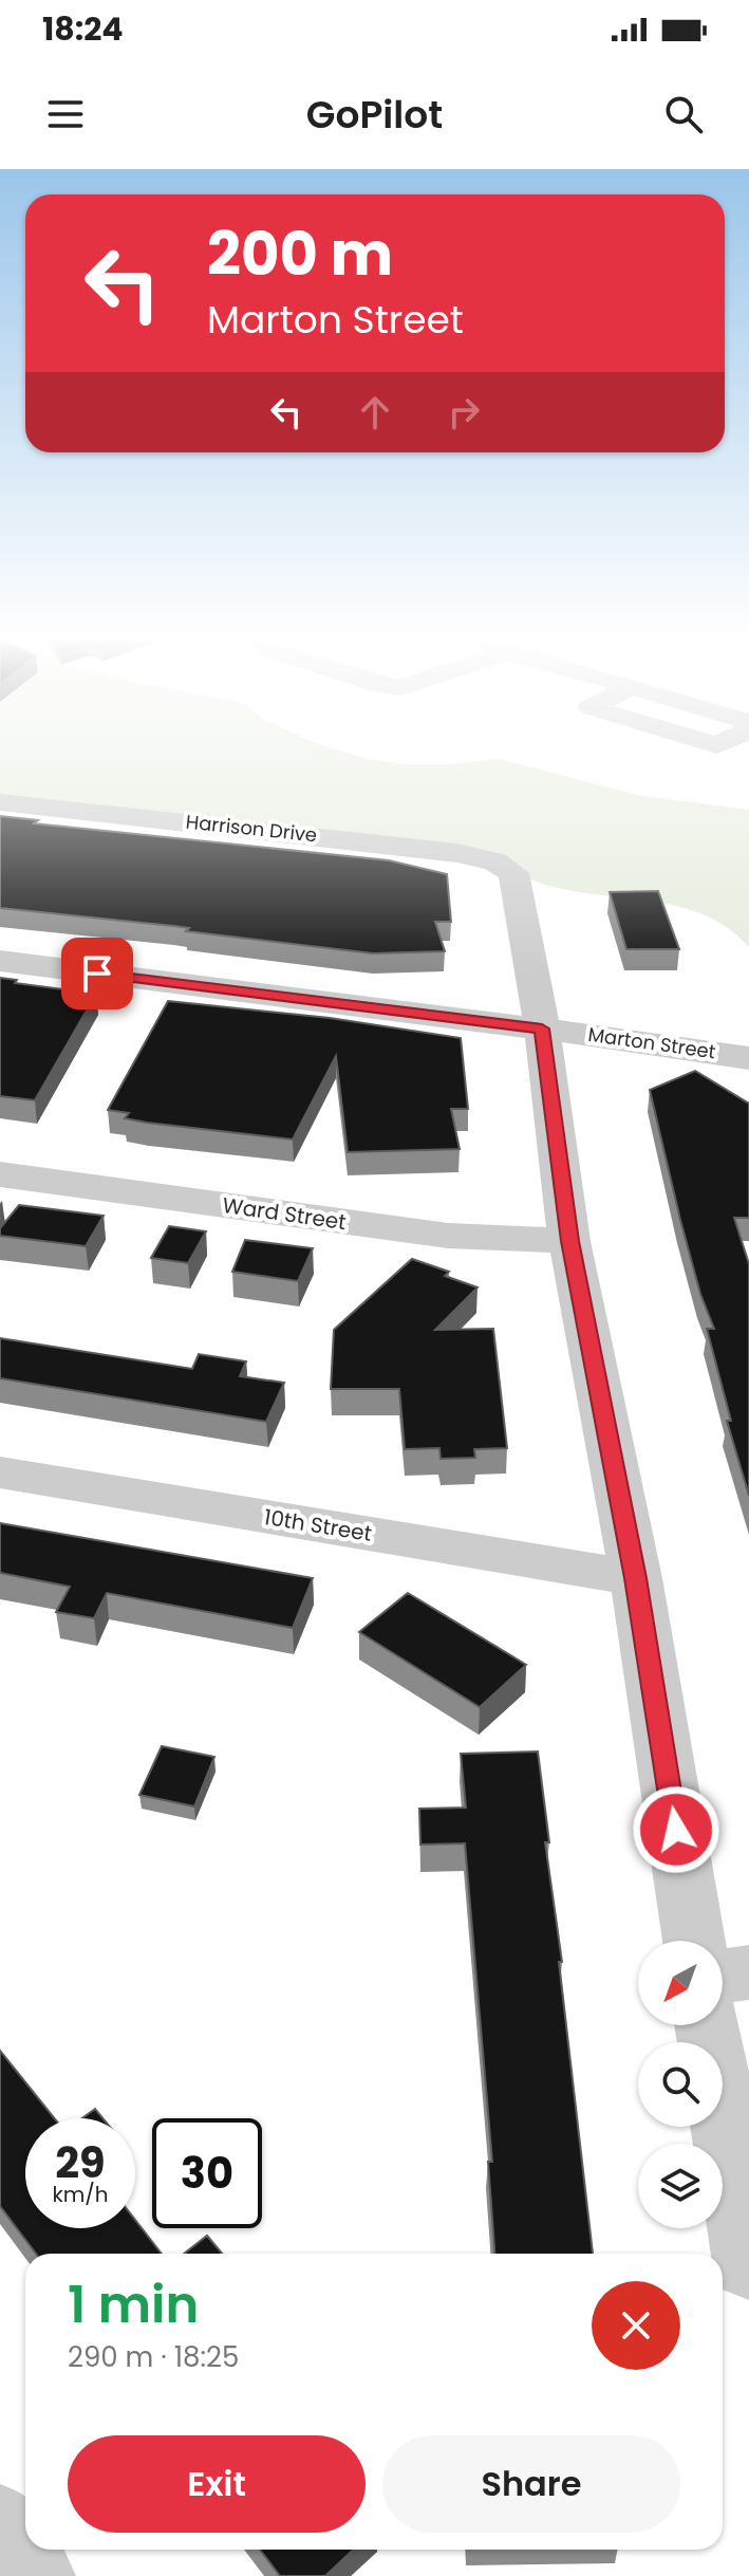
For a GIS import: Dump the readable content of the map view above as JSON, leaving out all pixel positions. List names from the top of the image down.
{
  "streets": {
    "street": [
      "Harrison Drive",
      "Marton Street",
      "Ward Street",
      "10th Street"
    ]
  },
  "crossings": [
    ["Harrison Drive", "Marton Street"]
  ],
  "north": "bottom left",
  "page": {
    "status": "18:24",
    "header": "GoPilot",
    "turn": ["200 m", "Marton Street"],
    "speed": "29 km/h",
    "limit": "30",
    "heading": ["1 min", "290 m · 18:25"],
    "buttons": ["Exit", "Share"]
  }
}
